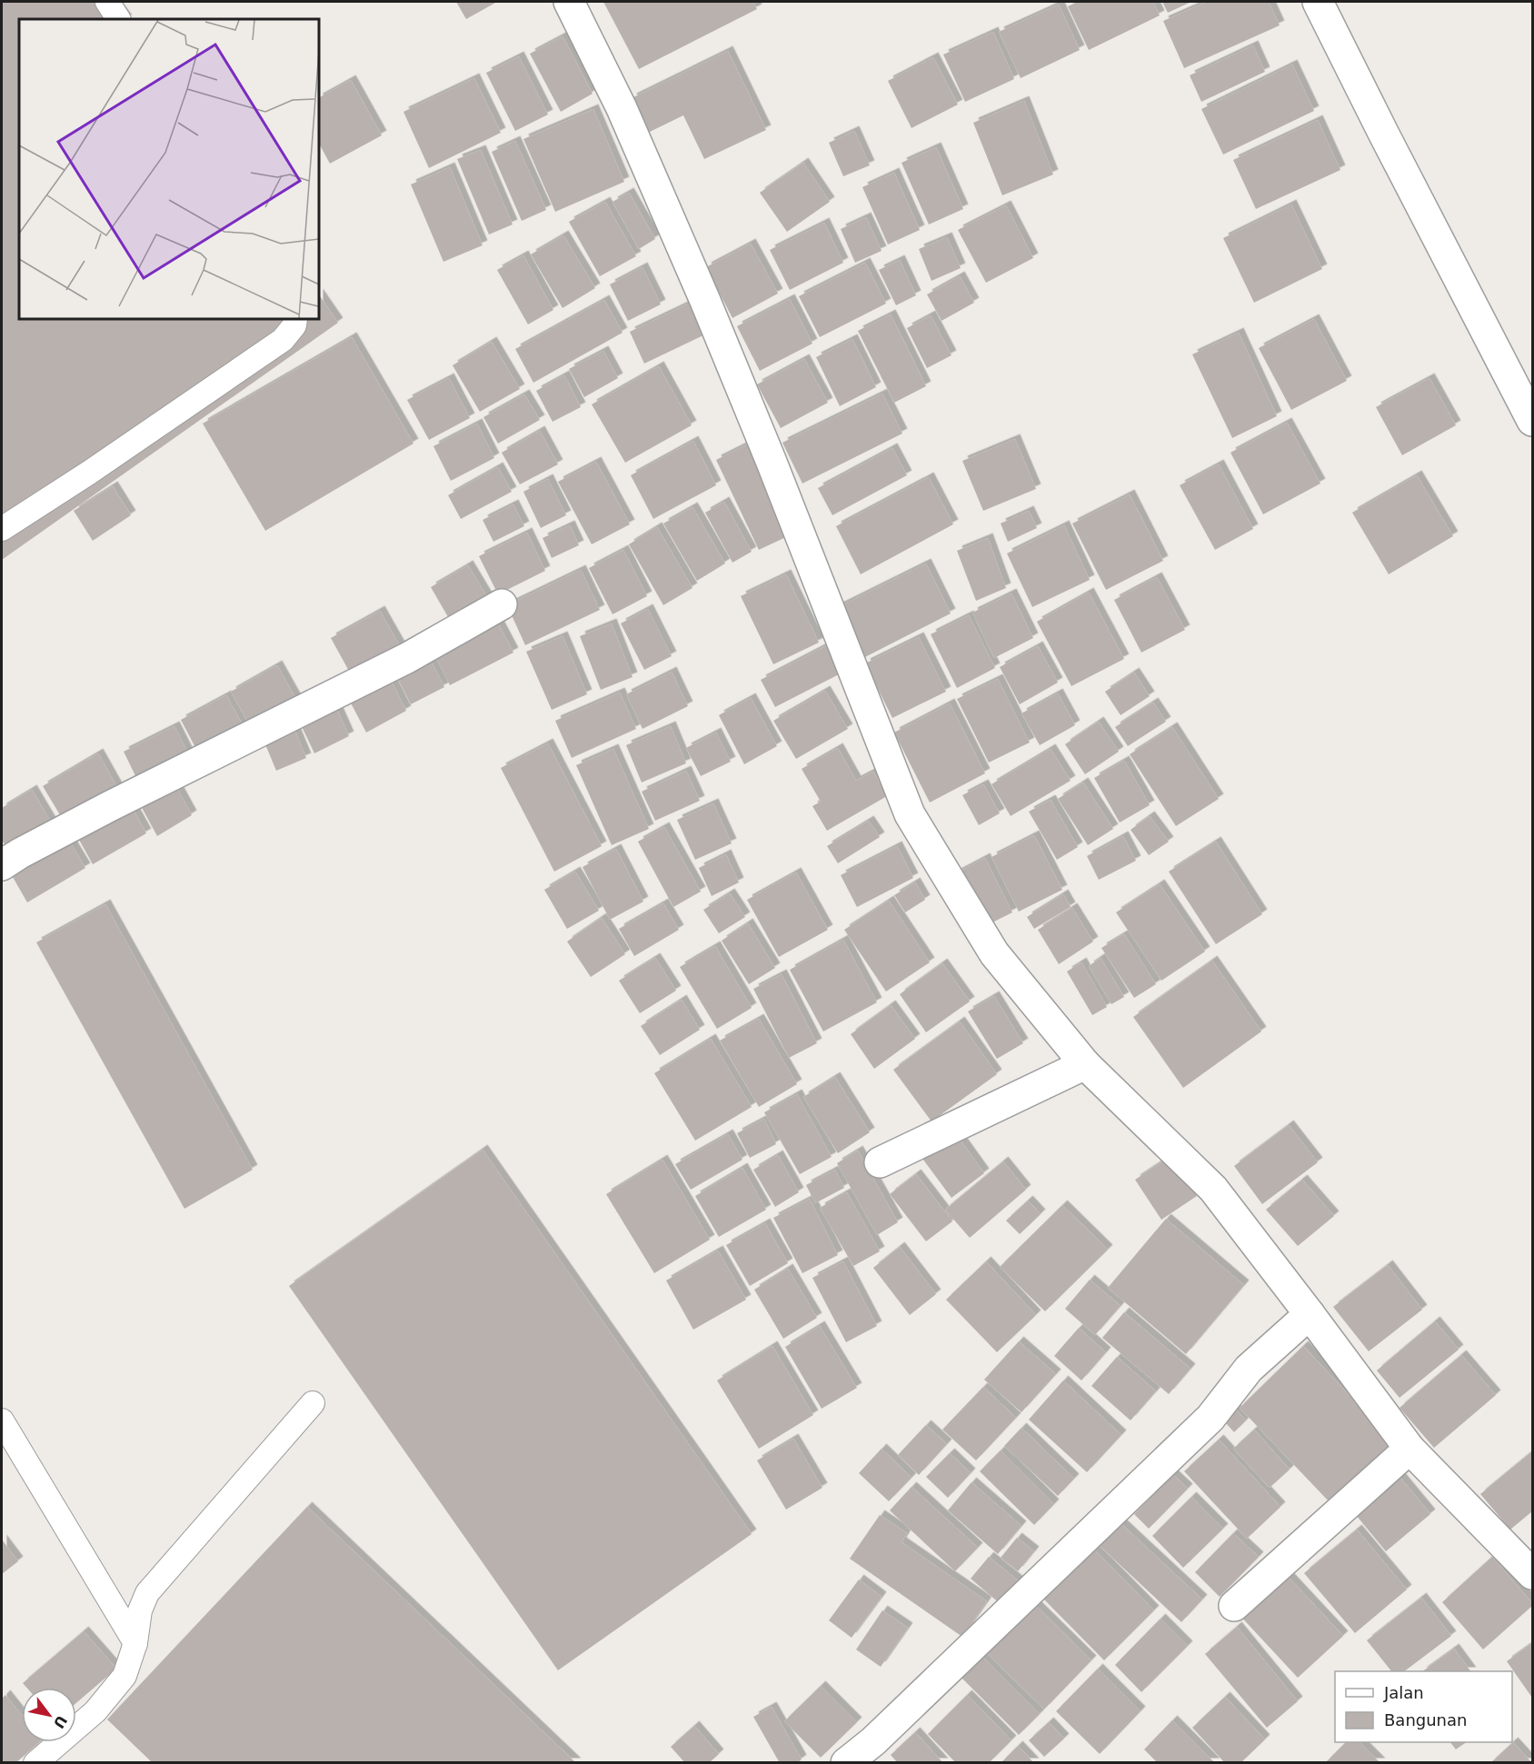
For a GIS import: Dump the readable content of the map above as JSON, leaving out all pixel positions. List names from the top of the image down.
{
  "legend": ["Jalan", "Bangunan"],
  "north": "bottom right"
}
